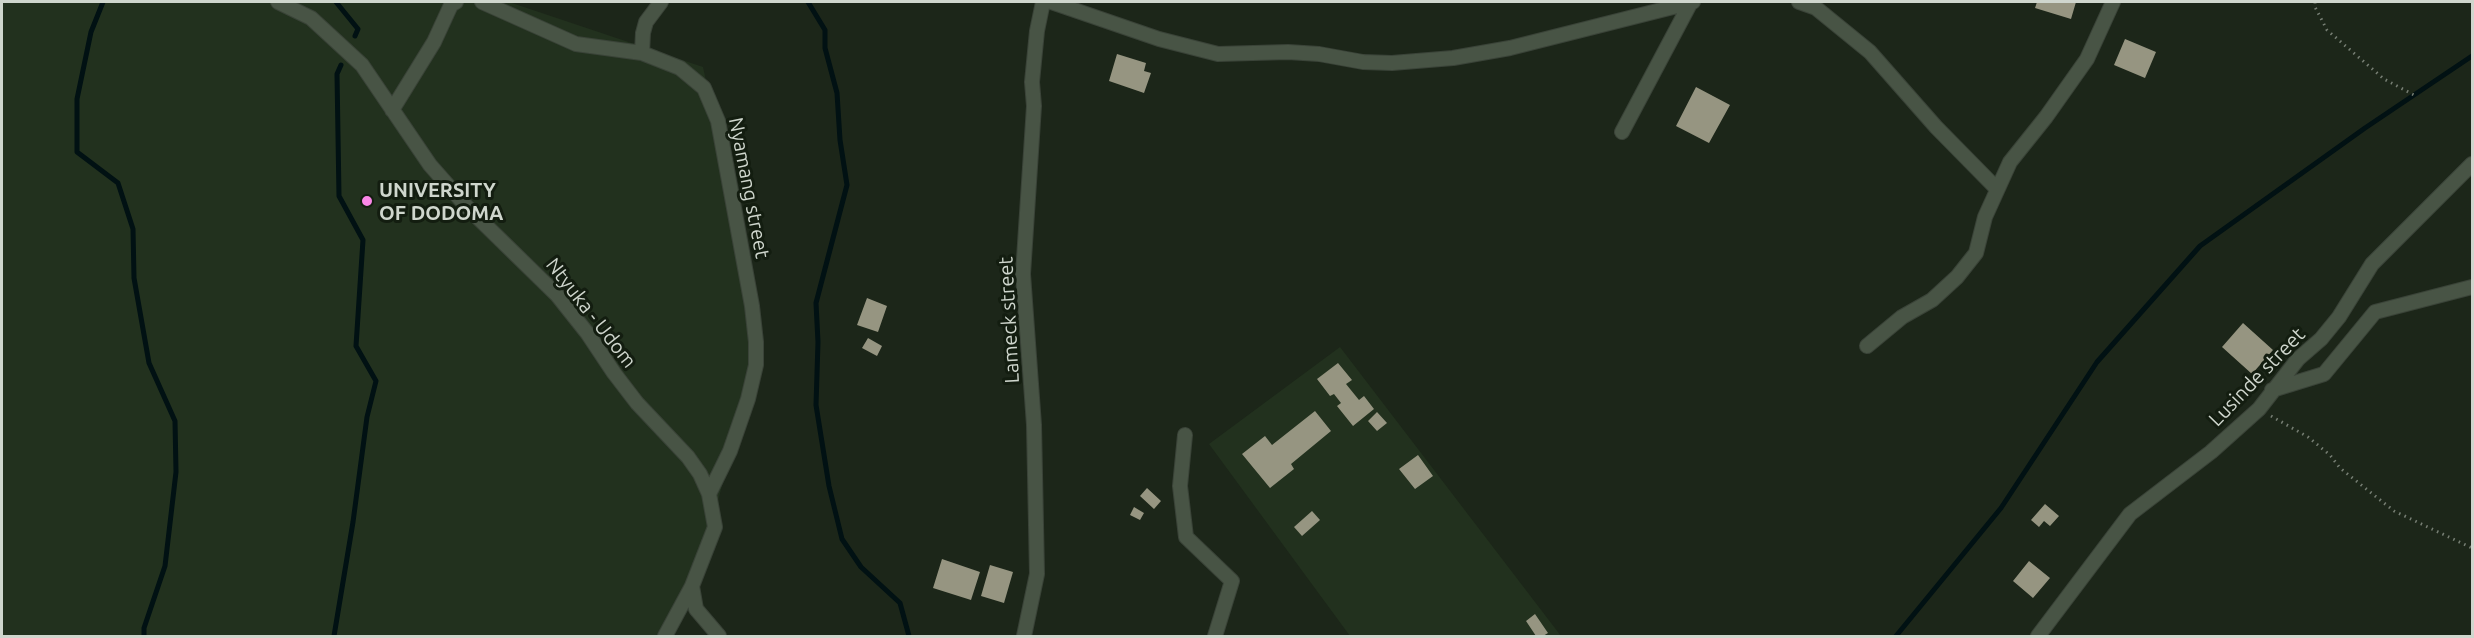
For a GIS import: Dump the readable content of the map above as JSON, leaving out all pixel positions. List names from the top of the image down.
{
  "streets": {
    "street": [
      "Nyamang street",
      "Ntyuka - Udom",
      "Lameck street",
      "Lusinde street"
    ]
  },
  "crossings": [
    ["Nyamang street", "Ntyuka - Udom"]
  ],
  "places": ["UNIVERSITY OF DODOMA"]
}
